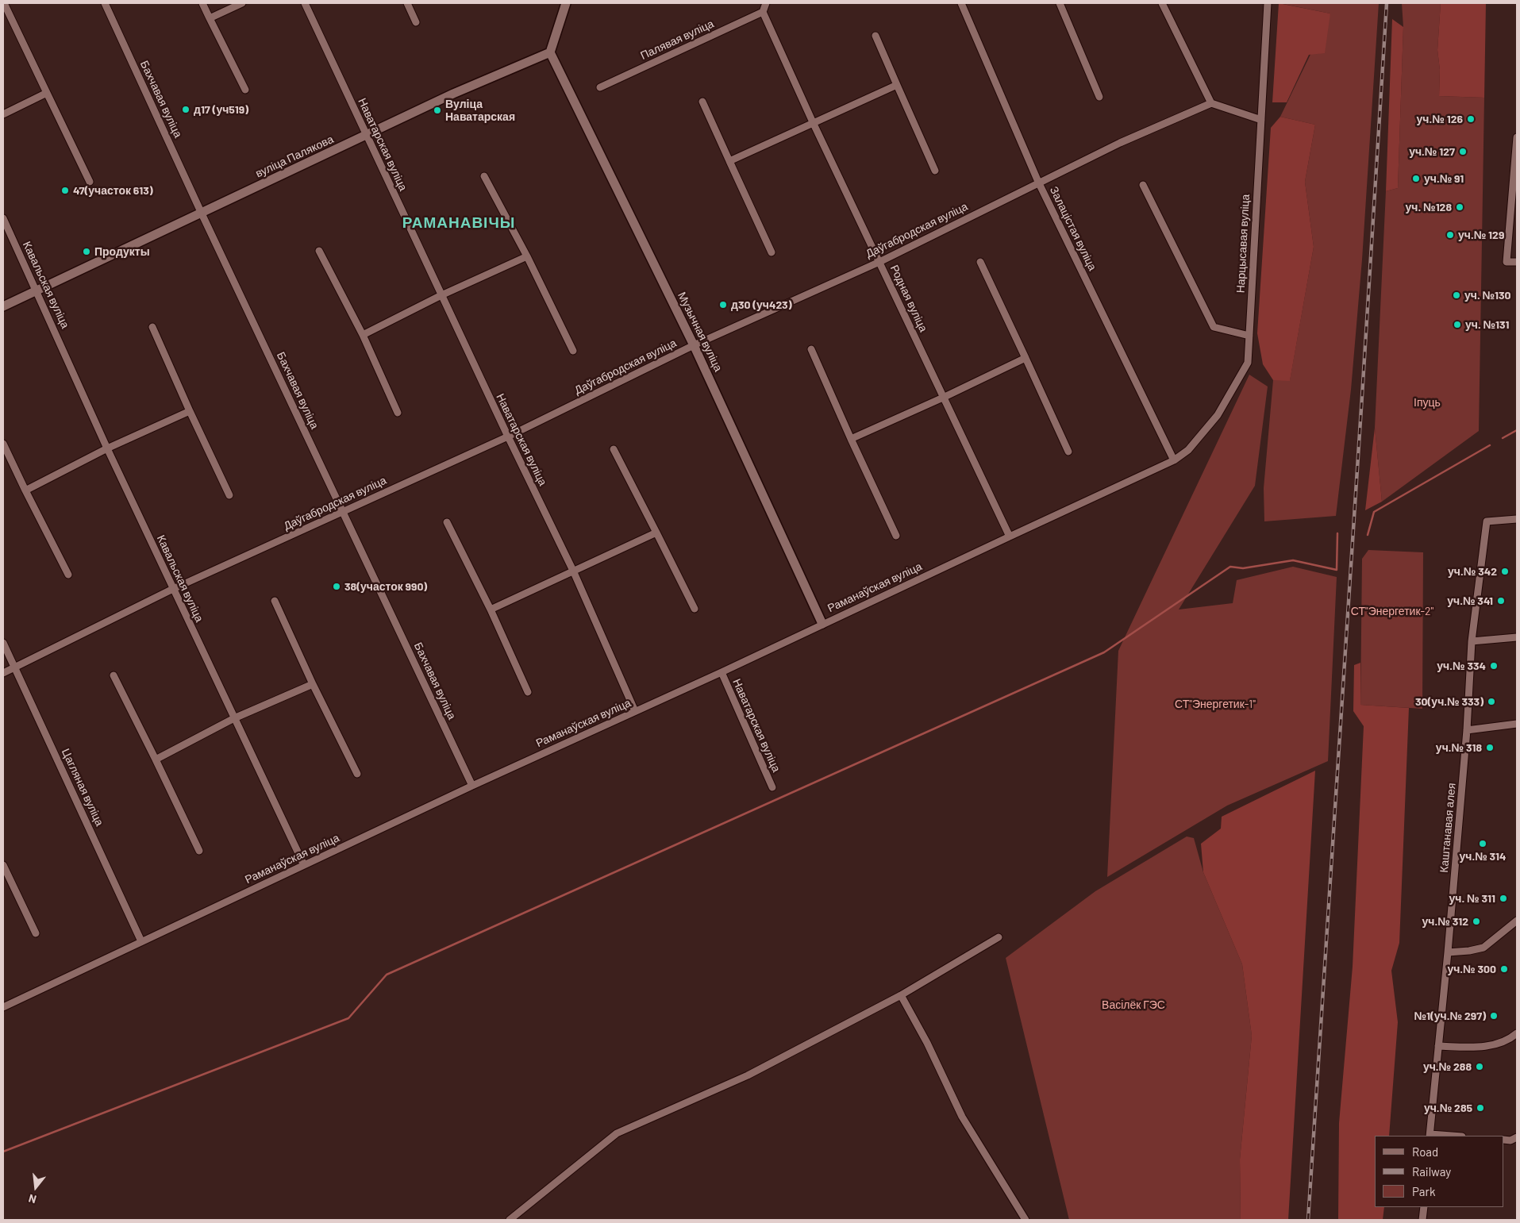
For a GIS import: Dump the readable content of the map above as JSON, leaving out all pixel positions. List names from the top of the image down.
{
  "streets": {
    "street": [
      "Палявая вуліца",
      "Бахчавая вуліца",
      "Наватарская вуліца",
      "вуліца Палякова",
      "Залацістая вуліца",
      "Даўгабродская вуліца",
      "Нарцысавая вуліца",
      "Кавальская вуліца",
      "Родная вуліца",
      "Музычная вуліца",
      "Раманаўская вуліца",
      "Цагляная вуліца",
      "Каштанавая алея"
    ]
  },
  "crossings": [
    ["Палявая вуліца", "Родная вуліца"],
    ["Бахчавая вуліца", "вуліца Палякова"],
    ["Бахчавая вуліца", "Даўгабродская вуліца"],
    ["Бахчавая вуліца", "Раманаўская вуліца"],
    ["Наватарская вуліца", "вуліца Палякова"],
    ["Наватарская вуліца", "Даўгабродская вуліца"],
    ["Наватарская вуліца", "Раманаўская вуліца"],
    ["вуліца Палякова", "Кавальская вуліца"],
    ["вуліца Палякова", "Музычная вуліца"],
    ["Залацістая вуліца", "Даўгабродская вуліца"],
    ["Залацістая вуліца", "Нарцысавая вуліца"],
    ["Залацістая вуліца", "Раманаўская вуліца"],
    ["Даўгабродская вуліца", "Кавальская вуліца"],
    ["Даўгабродская вуліца", "Родная вуліца"],
    ["Даўгабродская вуліца", "Музычная вуліца"],
    ["Даўгабродская вуліца", "Цагляная вуліца"],
    ["Нарцысавая вуліца", "Раманаўская вуліца"],
    ["Кавальская вуліца", "Раманаўская вуліца"],
    ["Родная вуліца", "Раманаўская вуліца"],
    ["Музычная вуліца", "Раманаўская вуліца"],
    ["Раманаўская вуліца", "Цагляная вуліца"]
  ],
  "districts": ["РАМАНАВІЧЫ"],
  "parks": [
    "Іпуць",
    "СТ\"Энергетик-2\"",
    "СТ\"Энергетик-1\"",
    "Васілёк ГЭС"
  ],
  "places": [
    "д17 (уч519)",
    "Вуліца Наватарская",
    "уч.№ 126",
    "уч.№ 127",
    "уч.№ 91",
    "47(участок 613)",
    "уч. №128",
    "уч.№ 129",
    "Продукты",
    "уч. №130",
    "д30 (уч423)",
    "уч. №131",
    "уч.№ 342",
    "38(участок 990)",
    "уч.№ 341",
    "уч.№ 334",
    "30(уч.№ 333)",
    "уч.№ 318",
    "уч.№ 314",
    "уч. № 311",
    "уч.№ 312",
    "уч.№ 300",
    "№1(уч.№ 297)",
    "уч.№ 288",
    "уч.№ 285"
  ],
  "legend": ["Road", "Railway", "Park"],
  "north": "bottom"
}
